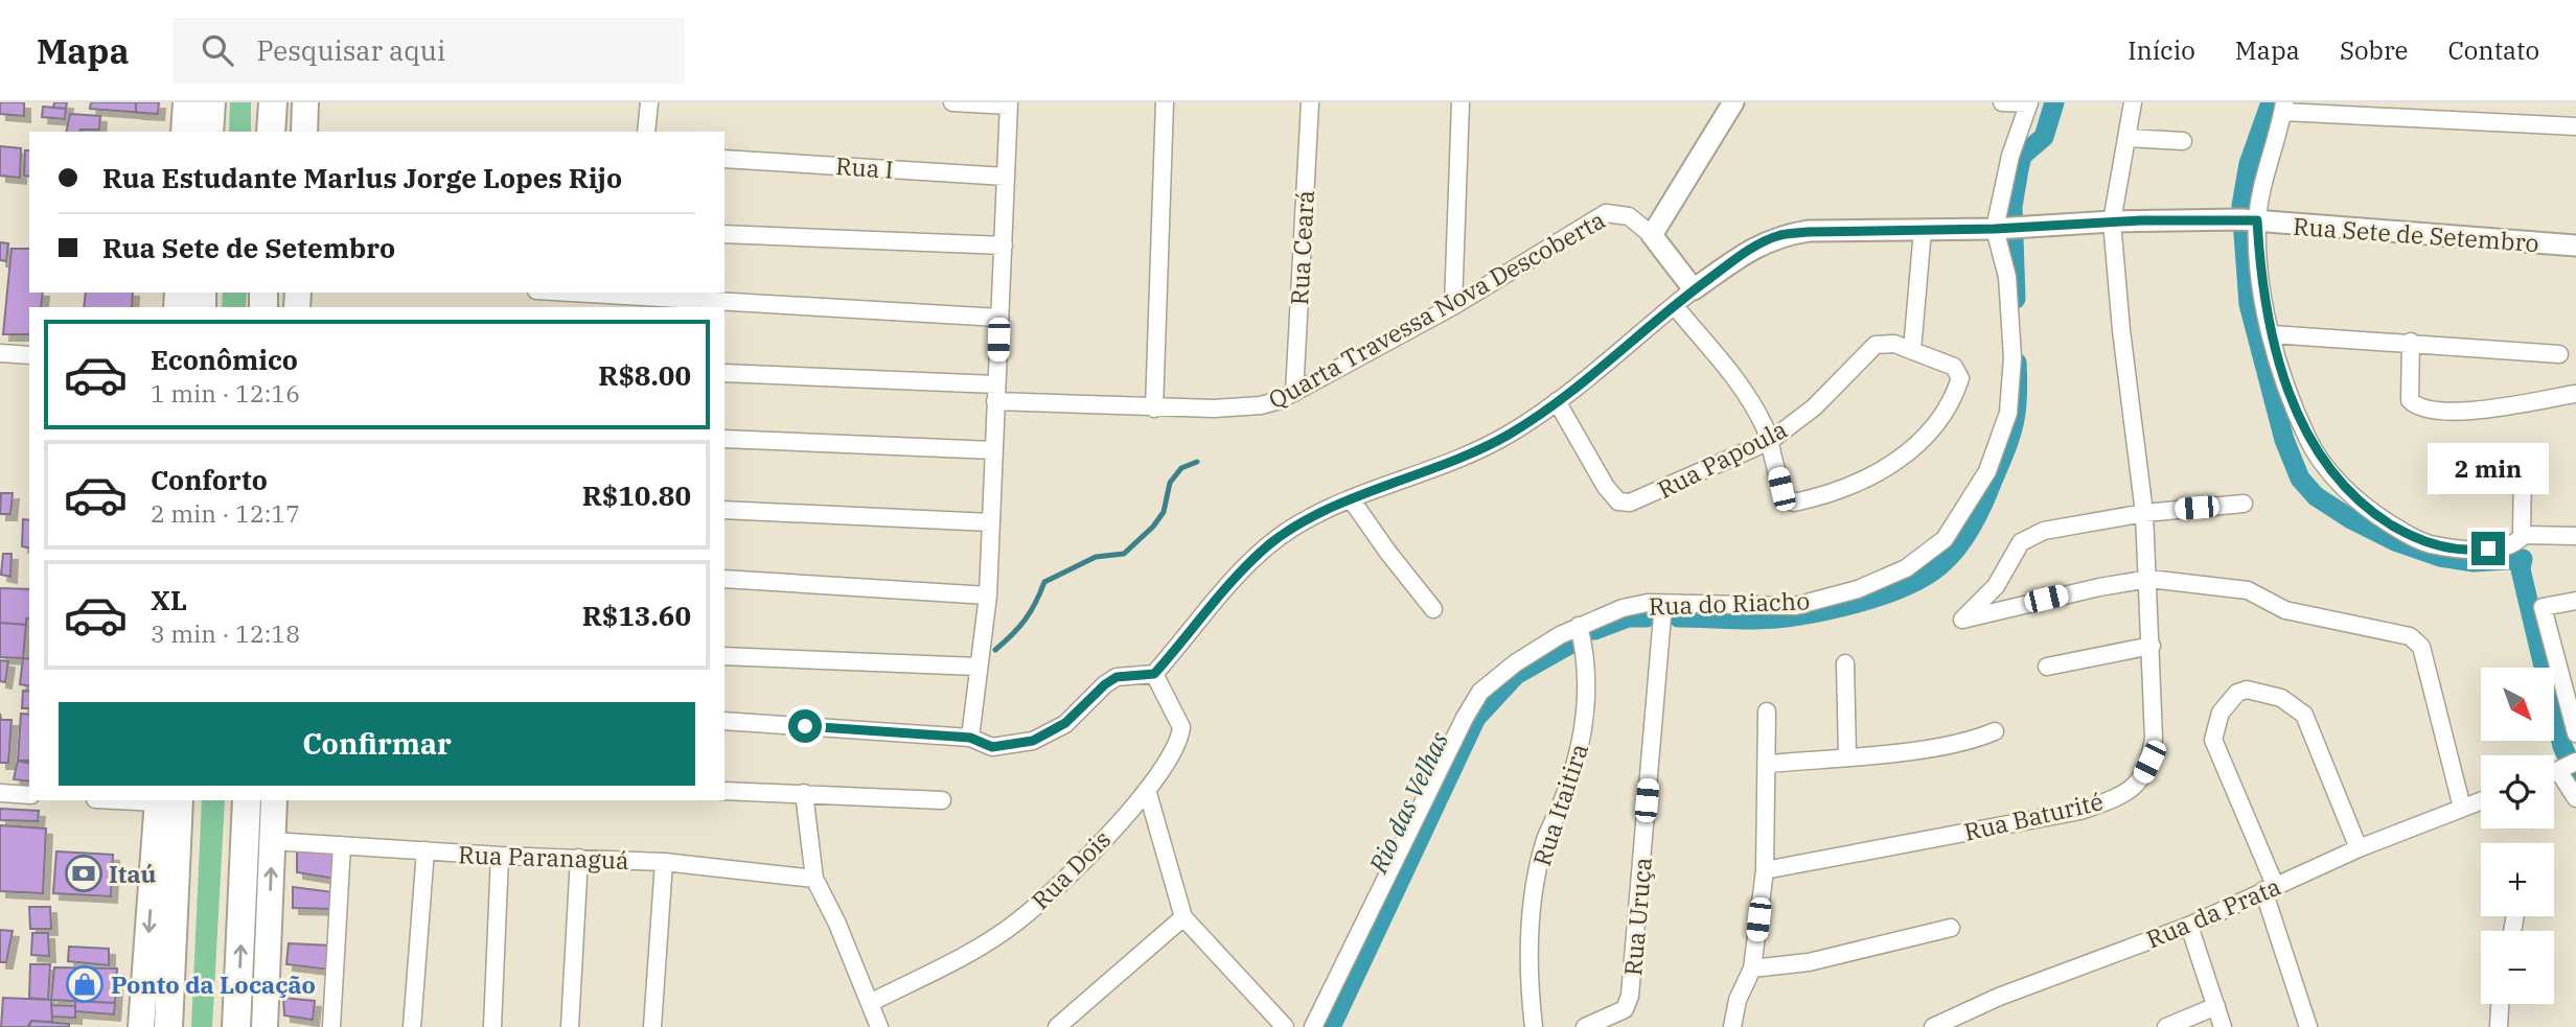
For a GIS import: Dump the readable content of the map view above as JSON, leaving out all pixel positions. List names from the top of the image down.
{
  "streets": {
    "street": [
      "Rua I",
      "Rua Sete de Setembro",
      "Rua Ceará",
      "Quarta Travessa Nova Descoberta",
      "Rua Papoula",
      "Rua do Riacho",
      "Rua Itaitira",
      "Rua Baturité",
      "Rua Paranaguá",
      "Rua Dois",
      "Rua da Prata",
      "Rua Uruça"
    ]
  },
  "crossings": [
    ["Rua Sete de Setembro", "Quarta Travessa Nova Descoberta"],
    ["Rua Sete de Setembro", "Rua Papoula"],
    ["Rua Sete de Setembro", "Rua do Riacho"],
    ["Rua Sete de Setembro", "Rua Baturité"],
    ["Rua Sete de Setembro", "Rua Dois"],
    ["Rua Ceará", "Quarta Travessa Nova Descoberta"],
    ["Rua do Riacho", "Rua Itaitira"],
    ["Rua do Riacho", "Rua Uruça"]
  ],
  "water": ["Rio das Velhas"],
  "places": {
    "bank": ["Itaú"],
    "shop": ["Ponto da Locação"]
  },
  "north": "bottom right",
  "page": {
    "header": "Mapa",
    "search": "Pesquisar aqui",
    "nav": [
      "Início",
      "Mapa",
      "Sobre",
      "Contato"
    ],
    "banner": ["Rua Estudante Marlus Jorge Lopes Rijo", "Rua Sete de Setembro"],
    "list": [
      {
        "name": "Econômico",
        "note": "1 min · 12:16",
        "value": "R$8.00"
      },
      {
        "name": "Conforto",
        "note": "2 min · 12:17",
        "value": "R$10.80"
      },
      {
        "name": "XL",
        "note": "3 min · 12:18",
        "value": "R$13.60"
      }
    ],
    "bubble": "2 min",
    "map_buttons": ["+", "−"],
    "buttons": "Confirmar"
  }
}
